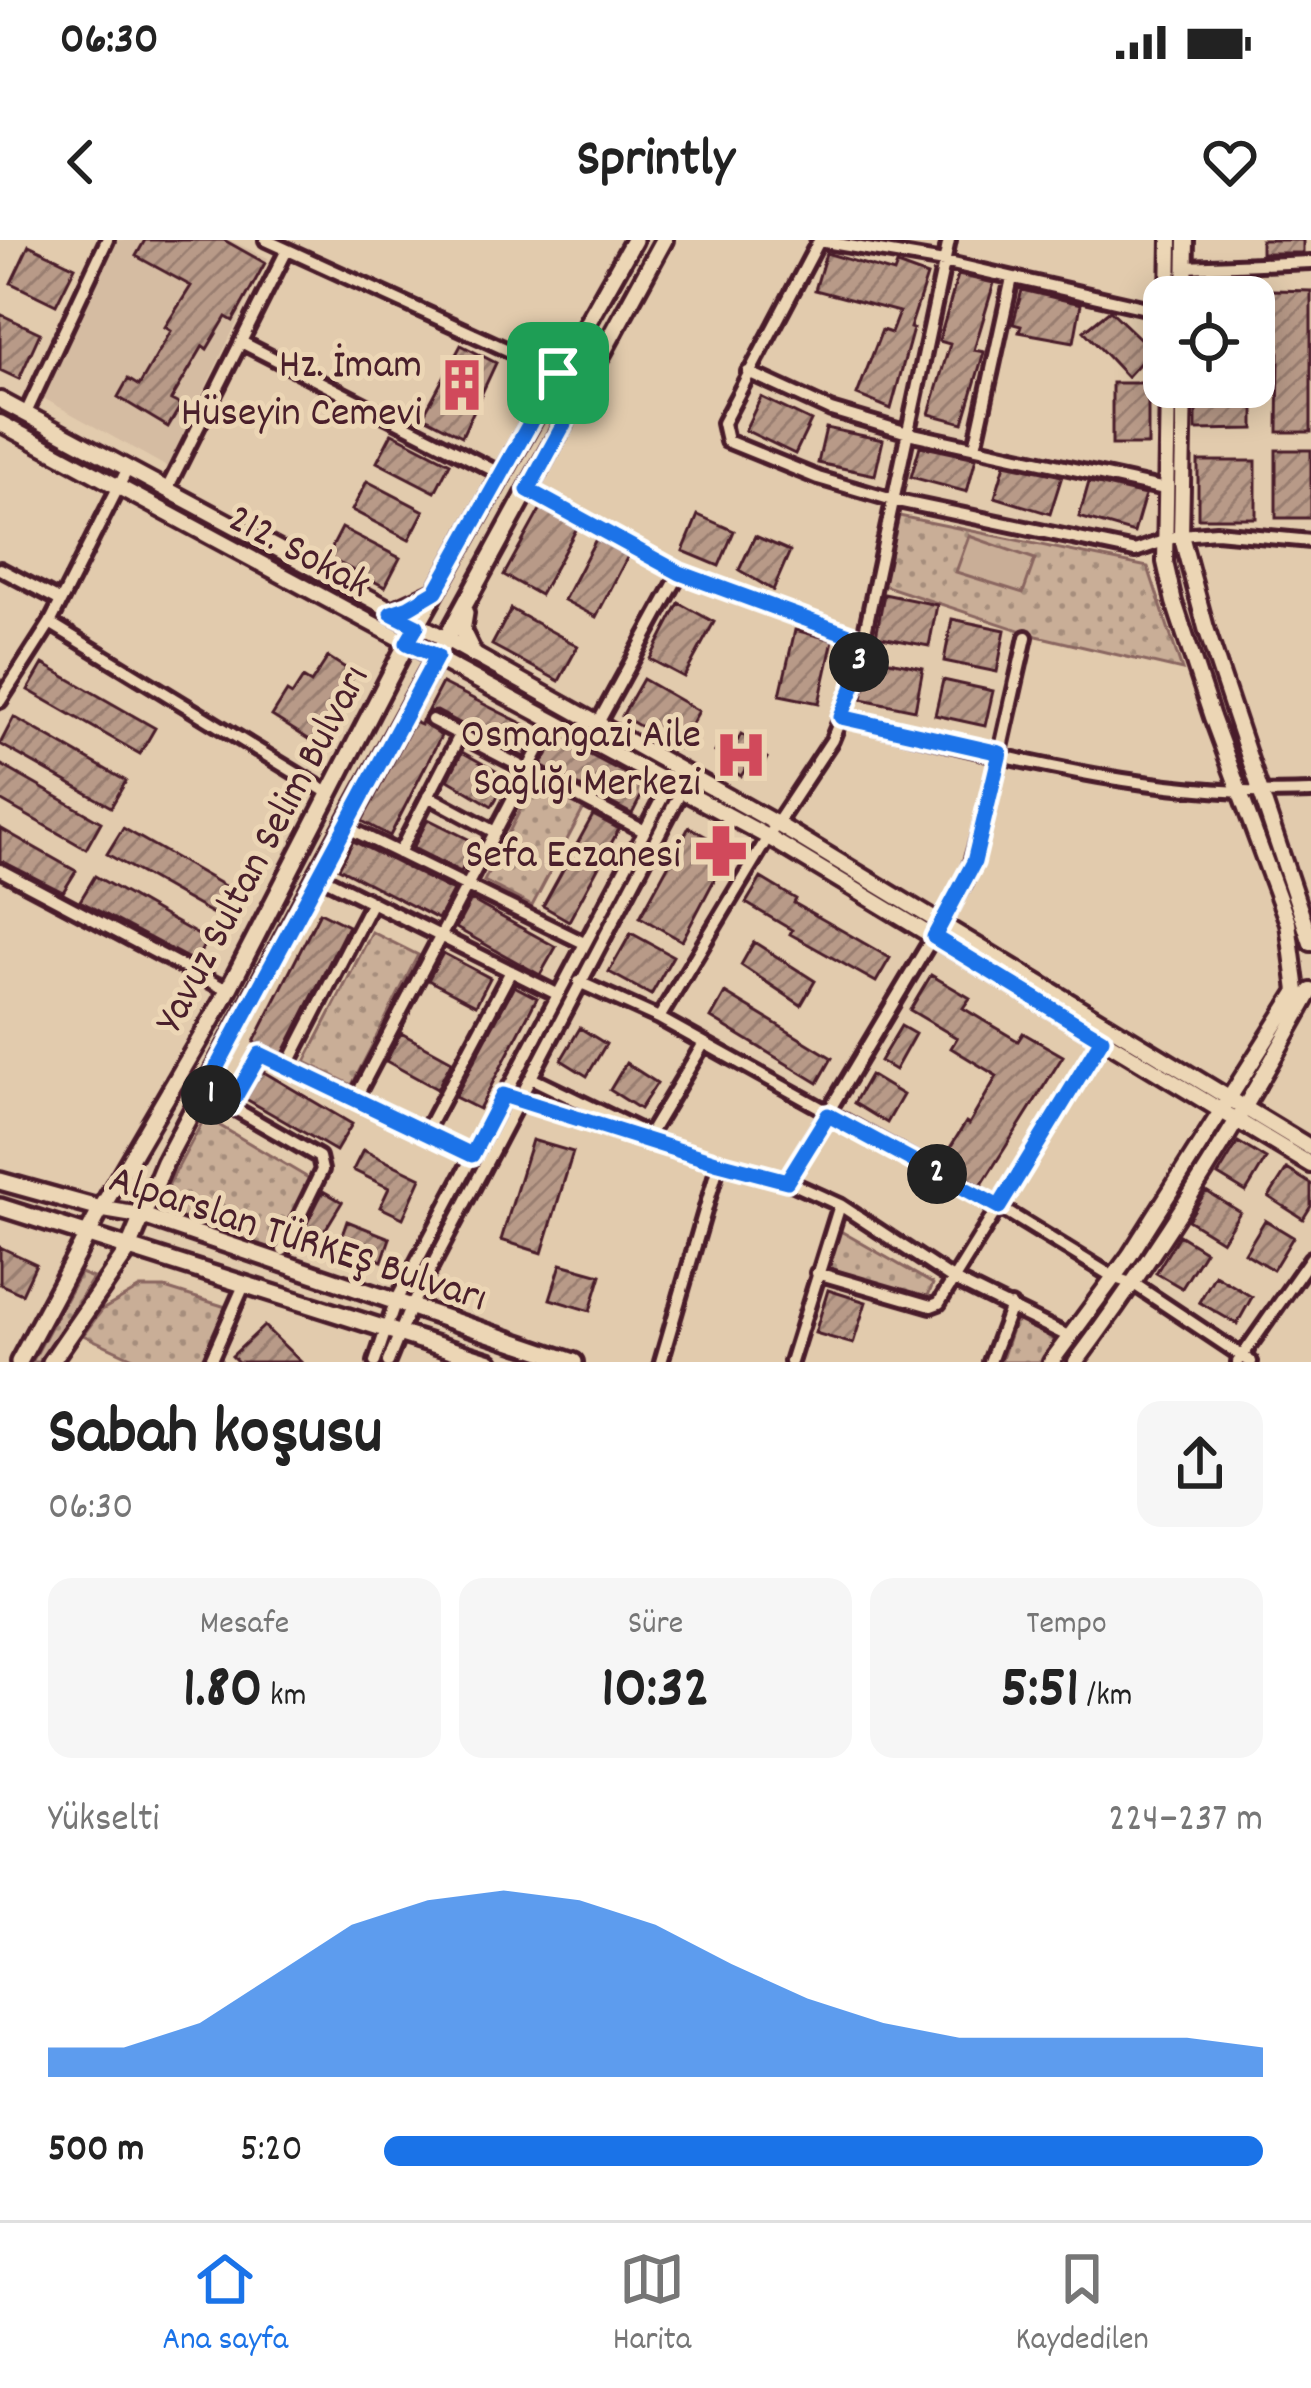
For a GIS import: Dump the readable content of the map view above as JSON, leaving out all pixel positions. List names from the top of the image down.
{
  "streets": {
    "main road": ["Yavuz Sultan Selim Bulvarı", "Alparslan TÜRKEŞ Bulvarı"],
    "street": ["212. Sokak"]
  },
  "crossings": [
    ["212. Sokak", "Yavuz Sultan Selim Bulvarı"],
    ["Yavuz Sultan Selim Bulvarı", "Alparslan TÜRKEŞ Bulvarı"]
  ],
  "places": {
    "building": ["Hz. İmam Hüseyin Cemevi"],
    "hospital": ["Osmangazi Aile Sağlığı Merkezi"],
    "pharmacy": ["Sefa Eczanesi"]
  },
  "page": {
    "status": "06:30",
    "header": "Sprintly",
    "pins": ["3", "1", "2"],
    "heading": ["Sabah koşusu", "06:30"],
    "stats": [
      ["Mesafe", "1.80 km"],
      ["Süre", "10:32"],
      ["Tempo", "5:51 /km"]
    ],
    "chart": ["Yükselti", "224–237 m"],
    "list": [
      {
        "name": "500 m",
        "note": "5:20"
      }
    ],
    "tabs": ["Ana sayfa", "Harita", "Kaydedilen"]
  }
}
